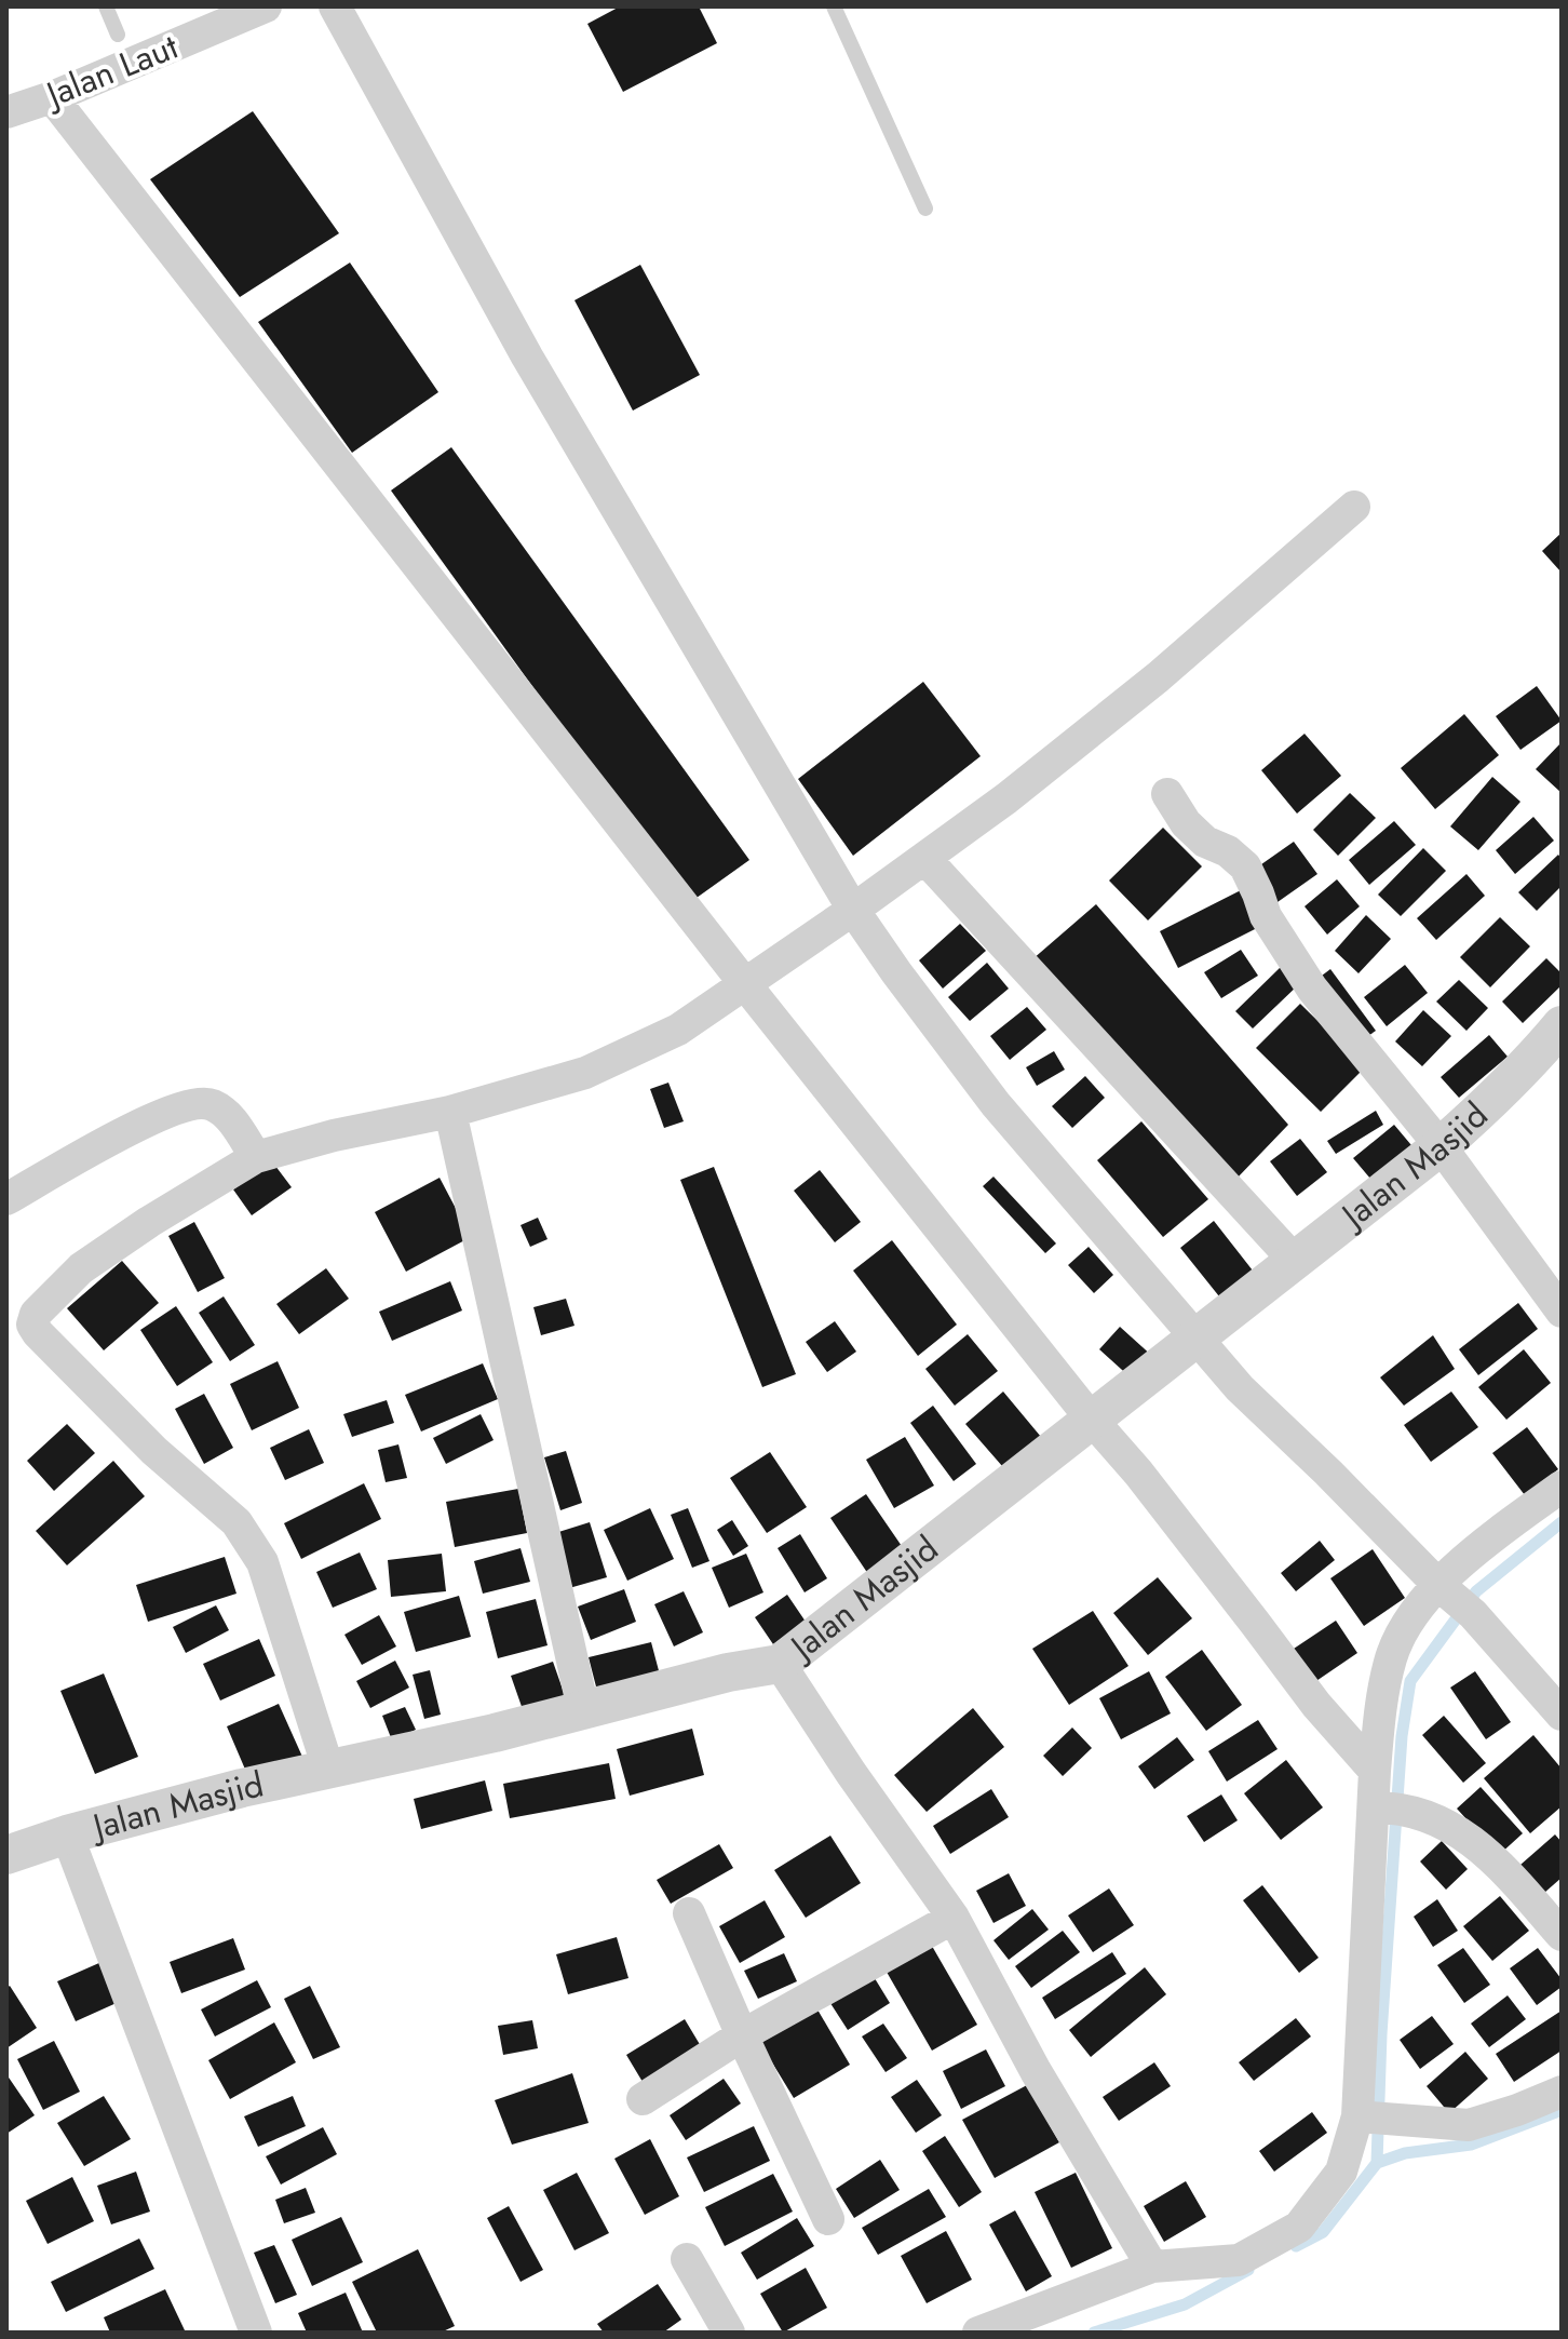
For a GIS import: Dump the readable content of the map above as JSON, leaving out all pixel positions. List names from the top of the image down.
{
  "streets": {
    "street": ["Jalan Laut", "Jalan Masjid"]
  }
}
